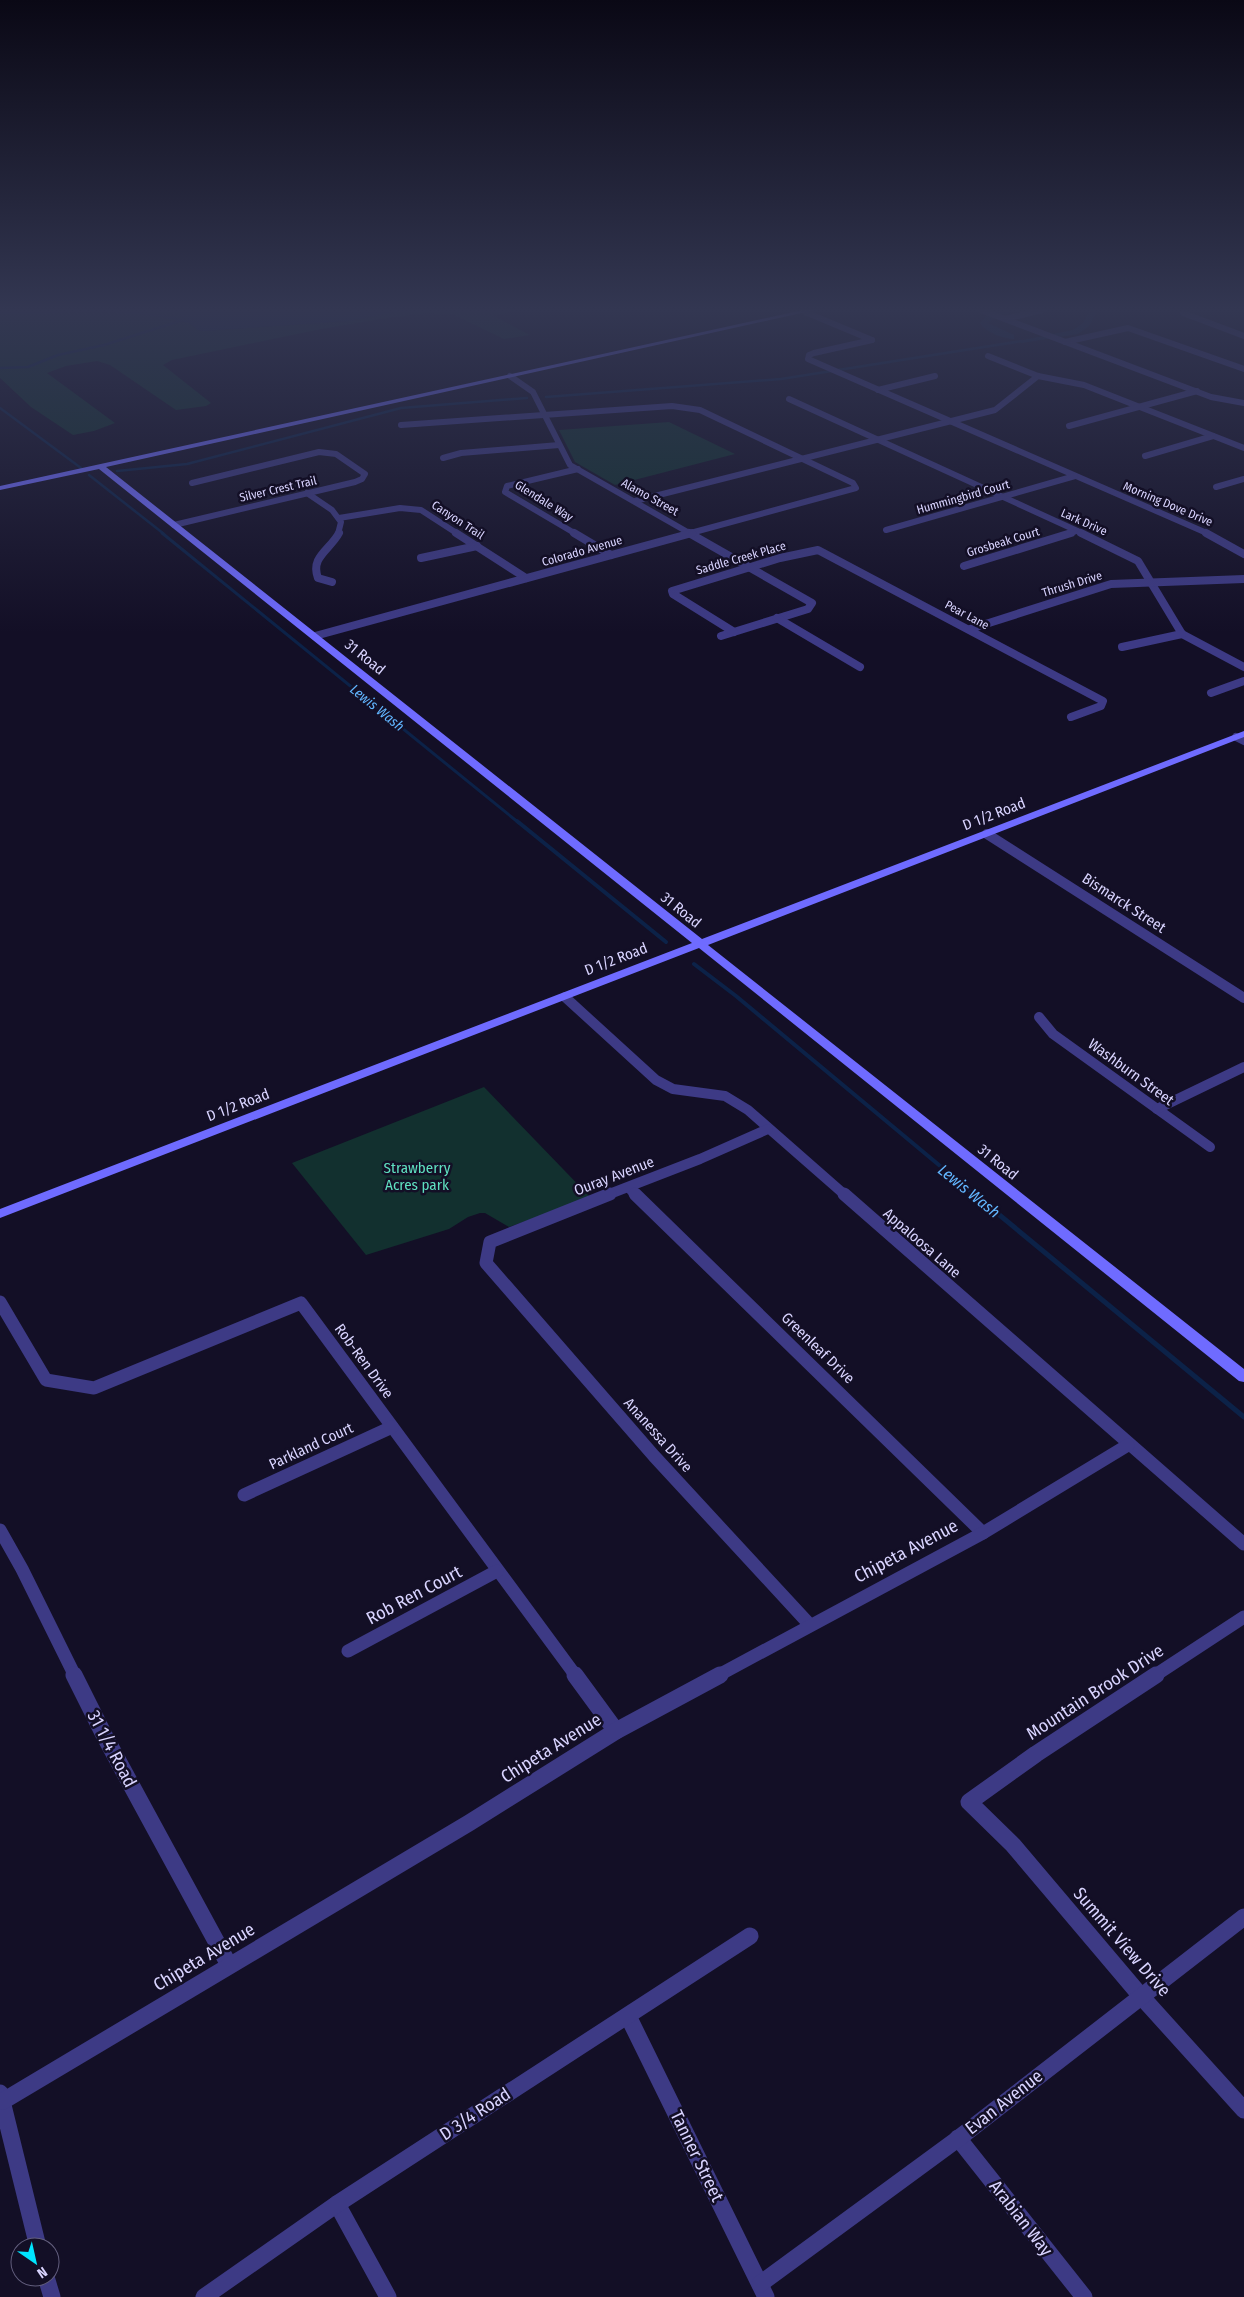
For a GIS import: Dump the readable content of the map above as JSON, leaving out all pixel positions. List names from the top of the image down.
{
  "streets": {
    "street": [
      "Silver Crest Trail",
      "Alamo Street",
      "Hummingbird Court",
      "Glendale Way",
      "Morning Dove Drive",
      "Canyon Trail",
      "Lark Drive",
      "Grosbeak Court",
      "Colorado Avenue",
      "Saddle Creek Place",
      "Thrush Drive",
      "Pear Lane",
      "31 Road",
      "D 1/2 Road",
      "Bismarck Street",
      "Washburn Street",
      "Ouray Avenue",
      "Appaloosa Lane",
      "Greenleaf Drive",
      "Rob-Ren Drive",
      "Ananessa Drive",
      "Parkland Court",
      "Chipeta Avenue",
      "Rob Ren Court",
      "Mountain Brook Drive",
      "31 1/4 Road",
      "Summit View Drive",
      "Evan Avenue",
      "D 3/4 Road",
      "Tanner Street",
      "Arabian Way"
    ]
  },
  "crossings": [
    ["Silver Crest Trail", "31 Road"],
    ["Alamo Street", "Glendale Way"],
    ["Alamo Street", "Colorado Avenue"],
    ["Alamo Street", "Saddle Creek Place"],
    ["Hummingbird Court", "Morning Dove Drive"],
    ["Hummingbird Court", "Lark Drive"],
    ["Glendale Way", "Colorado Avenue"],
    ["Canyon Trail", "Colorado Avenue"],
    ["Lark Drive", "Grosbeak Court"],
    ["Lark Drive", "Thrush Drive"],
    ["Colorado Avenue", "31 Road"],
    ["Saddle Creek Place", "Pear Lane"],
    ["Thrush Drive", "Pear Lane"],
    ["31 Road", "D 1/2 Road"],
    ["D 1/2 Road", "Bismarck Street"],
    ["D 1/2 Road", "Appaloosa Lane"],
    ["Ouray Avenue", "Appaloosa Lane"],
    ["Ouray Avenue", "Greenleaf Drive"],
    ["Ouray Avenue", "Ananessa Drive"],
    ["Appaloosa Lane", "Chipeta Avenue"],
    ["Greenleaf Drive", "Chipeta Avenue"],
    ["Rob-Ren Drive", "Parkland Court"],
    ["Rob-Ren Drive", "Chipeta Avenue"],
    ["Rob-Ren Drive", "Rob Ren Court"],
    ["Ananessa Drive", "Chipeta Avenue"],
    ["Chipeta Avenue", "31 1/4 Road"],
    ["Mountain Brook Drive", "Summit View Drive"],
    ["Summit View Drive", "Evan Avenue"],
    ["Evan Avenue", "Tanner Street"],
    ["Evan Avenue", "Arabian Way"],
    ["D 3/4 Road", "Tanner Street"]
  ],
  "water": ["Lewis Wash"],
  "parks": ["Strawberry Acres park"],
  "north": "bottom right"
}
